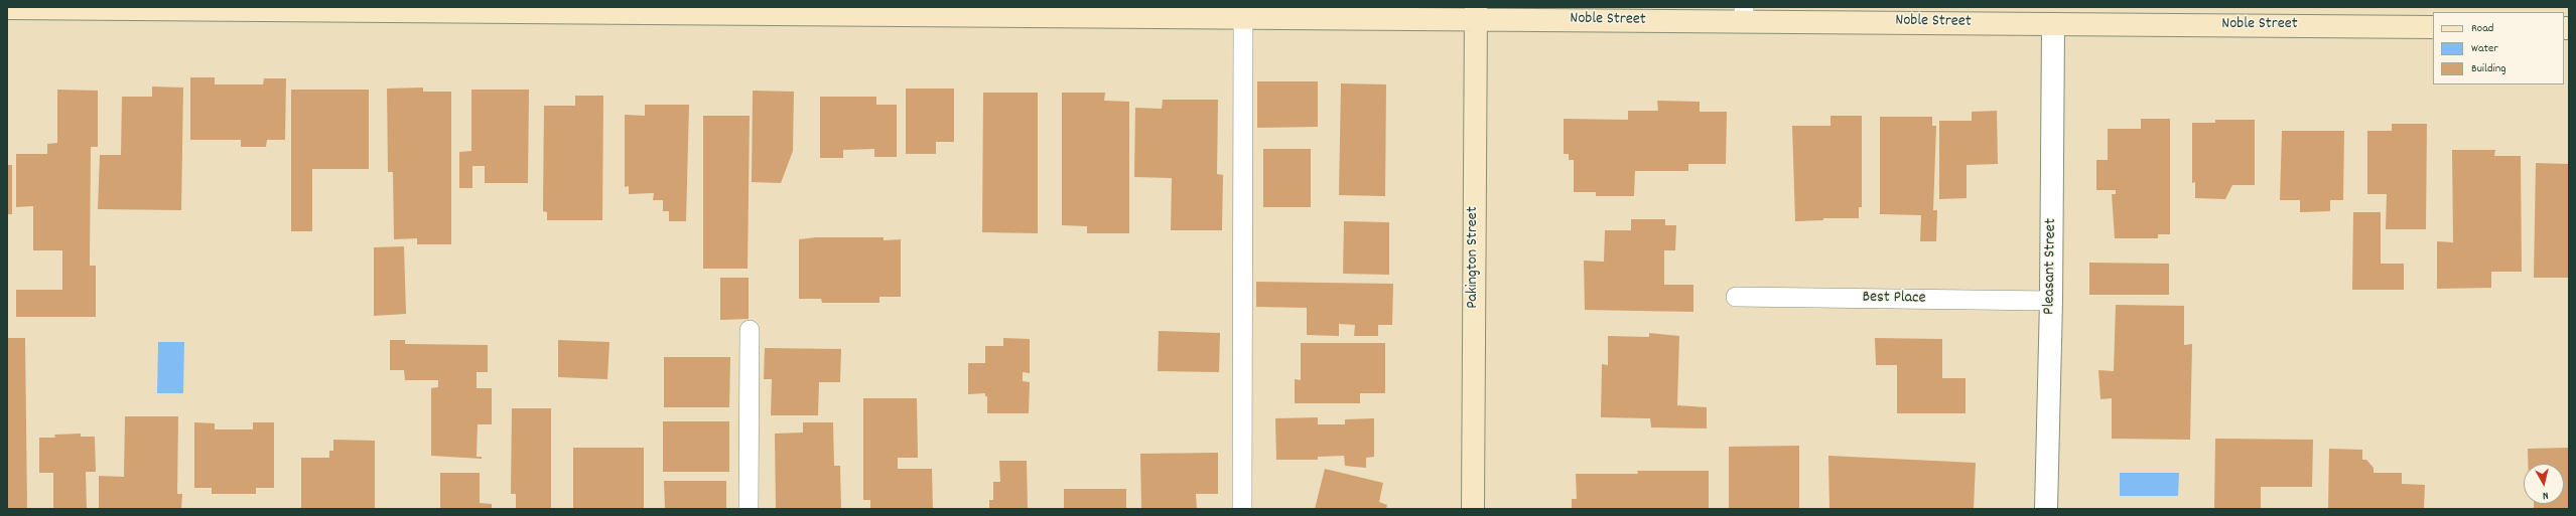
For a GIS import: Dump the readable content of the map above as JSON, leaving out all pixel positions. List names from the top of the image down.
{
  "streets": {
    "street": ["Noble Street", "Pakington Street", "Pleasant Street"],
    "lane": ["Best Place"]
  },
  "crossings": [
    ["Noble Street", "Pakington Street"],
    ["Noble Street", "Pleasant Street"],
    ["Pleasant Street", "Best Place"]
  ],
  "legend": ["Road", "Water", "Building"],
  "north": "bottom"
}
